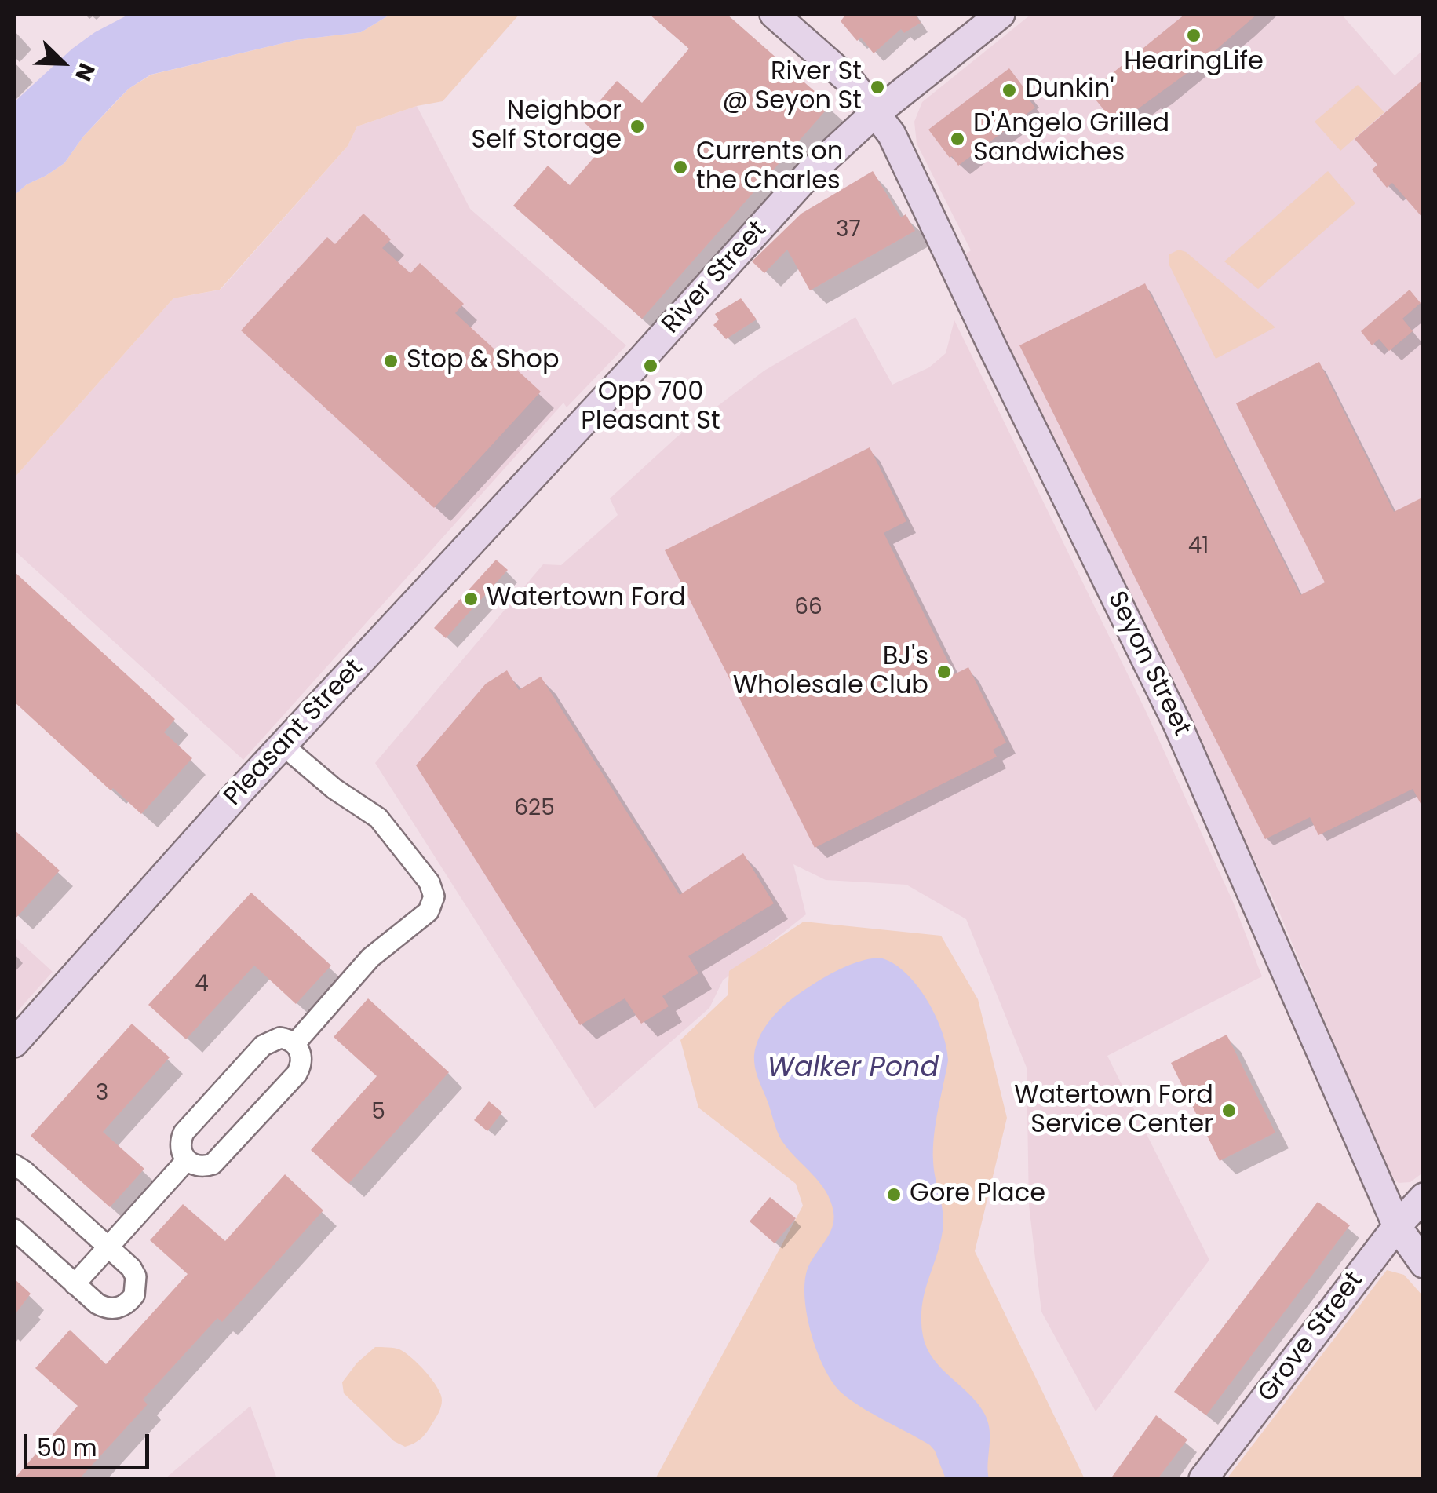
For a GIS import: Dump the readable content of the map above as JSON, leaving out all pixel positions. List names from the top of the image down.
{
  "streets": {
    "street": [
      "River Street",
      "Seyon Street",
      "Pleasant Street",
      "Grove Street"
    ]
  },
  "crossings": [
    ["River Street", "Seyon Street"],
    ["River Street", "Pleasant Street"],
    ["Seyon Street", "Grove Street"]
  ],
  "water": ["Walker Pond"],
  "places": [
    "HearingLife",
    "River St @ Seyon St",
    "Dunkin'",
    "Neighbor Self Storage",
    "D'Angelo Grilled Sandwiches",
    "Currents on the Charles",
    "Stop & Shop",
    "Opp 700 Pleasant St",
    "Watertown Ford",
    "BJ's Wholesale Club",
    "Watertown Ford Service Center",
    "Gore Place"
  ],
  "house_numbers": [
    "37",
    "41",
    "66",
    "625",
    "4",
    "3",
    "5"
  ],
  "scale_bar": "50 m",
  "north": "bottom right"
}
